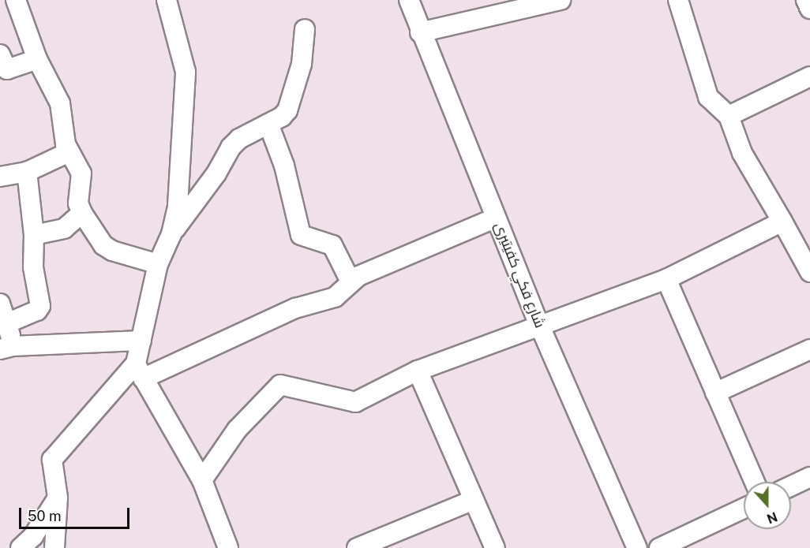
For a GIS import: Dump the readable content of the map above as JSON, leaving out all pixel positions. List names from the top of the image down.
{
  "streets": {
    "street": ["شارع فكي كفيتيرى"]
  },
  "scale_bar": "50 m",
  "north": "bottom"
}
